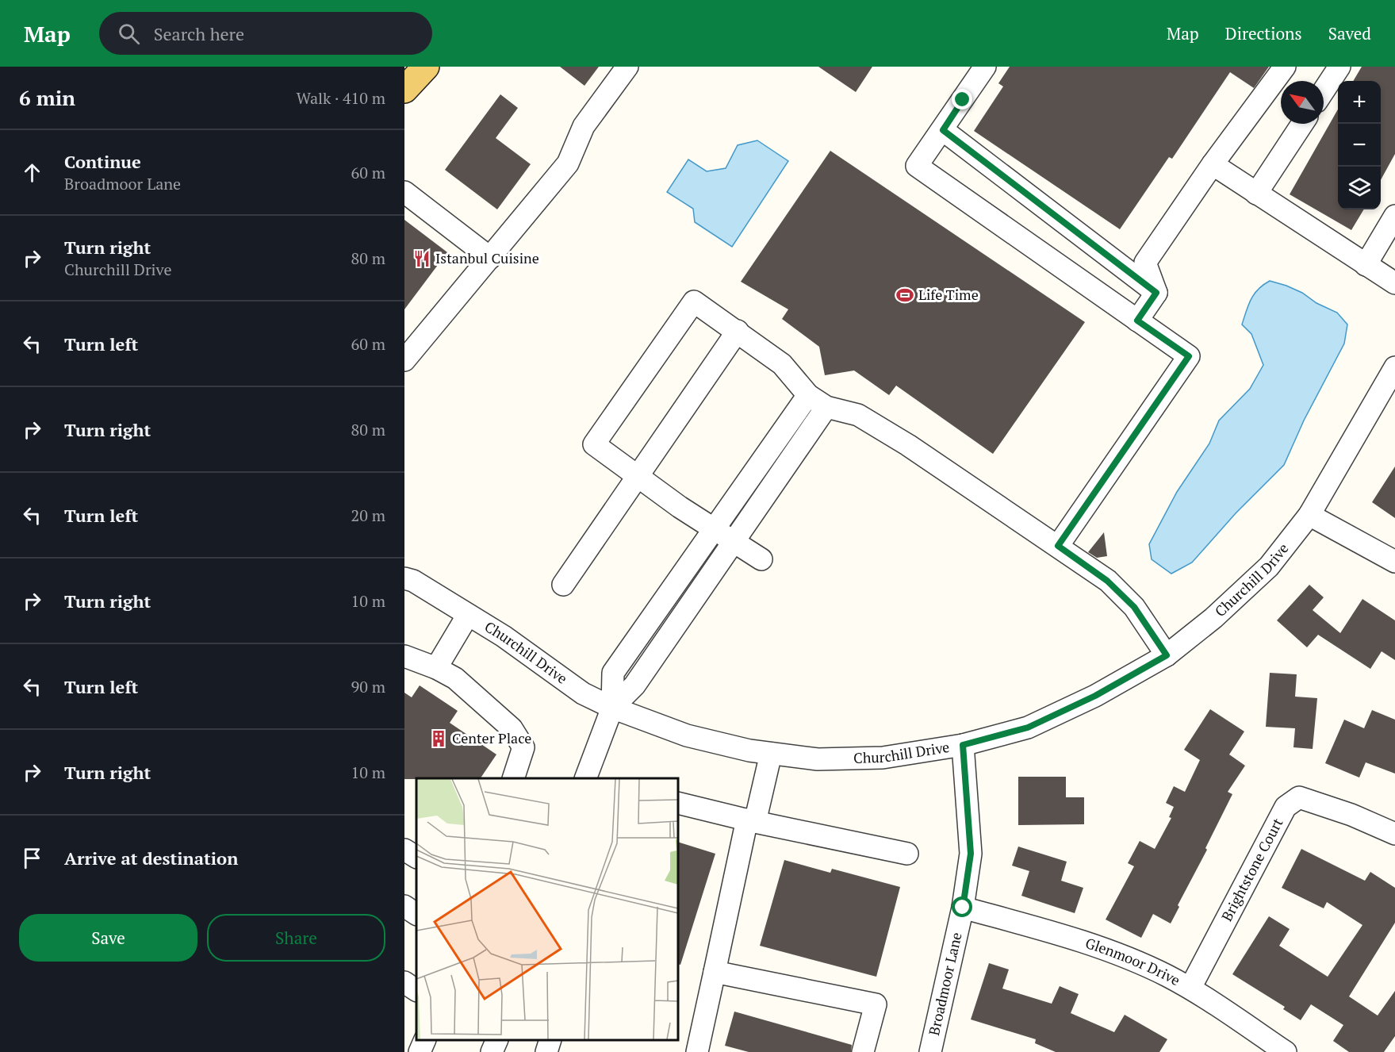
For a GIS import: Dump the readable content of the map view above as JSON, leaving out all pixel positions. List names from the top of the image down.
{
  "streets": {
    "street": [
      "Churchill Drive",
      "Brightstone Court",
      "Glenmoor Drive",
      "Broadmoor Lane"
    ]
  },
  "crossings": [
    ["Churchill Drive", "Broadmoor Lane"],
    ["Brightstone Court", "Glenmoor Drive"],
    ["Glenmoor Drive", "Broadmoor Lane"]
  ],
  "places": {
    "restaurant": ["Istanbul Cuisine"],
    "sports": ["Life Time"],
    "building": ["Center Place"]
  },
  "north": "top left",
  "page": {
    "header": "Map",
    "search": "Search here",
    "nav": ["Map", "Directions", "Saved"],
    "heading": ["6 min", "Walk · 410 m"],
    "map_buttons": ["+", "−"],
    "list": [
      ["Continue", "Broadmoor Lane", "60 m"],
      ["Turn right", "Churchill Drive", "80 m"],
      ["Turn left", "60 m"],
      ["Turn right", "80 m"],
      ["Turn left", "20 m"],
      ["Turn right", "10 m"],
      ["Turn left", "90 m"],
      ["Turn right", "10 m"],
      "Arrive at destination"
    ],
    "buttons": ["Save", "Share"]
  }
}
